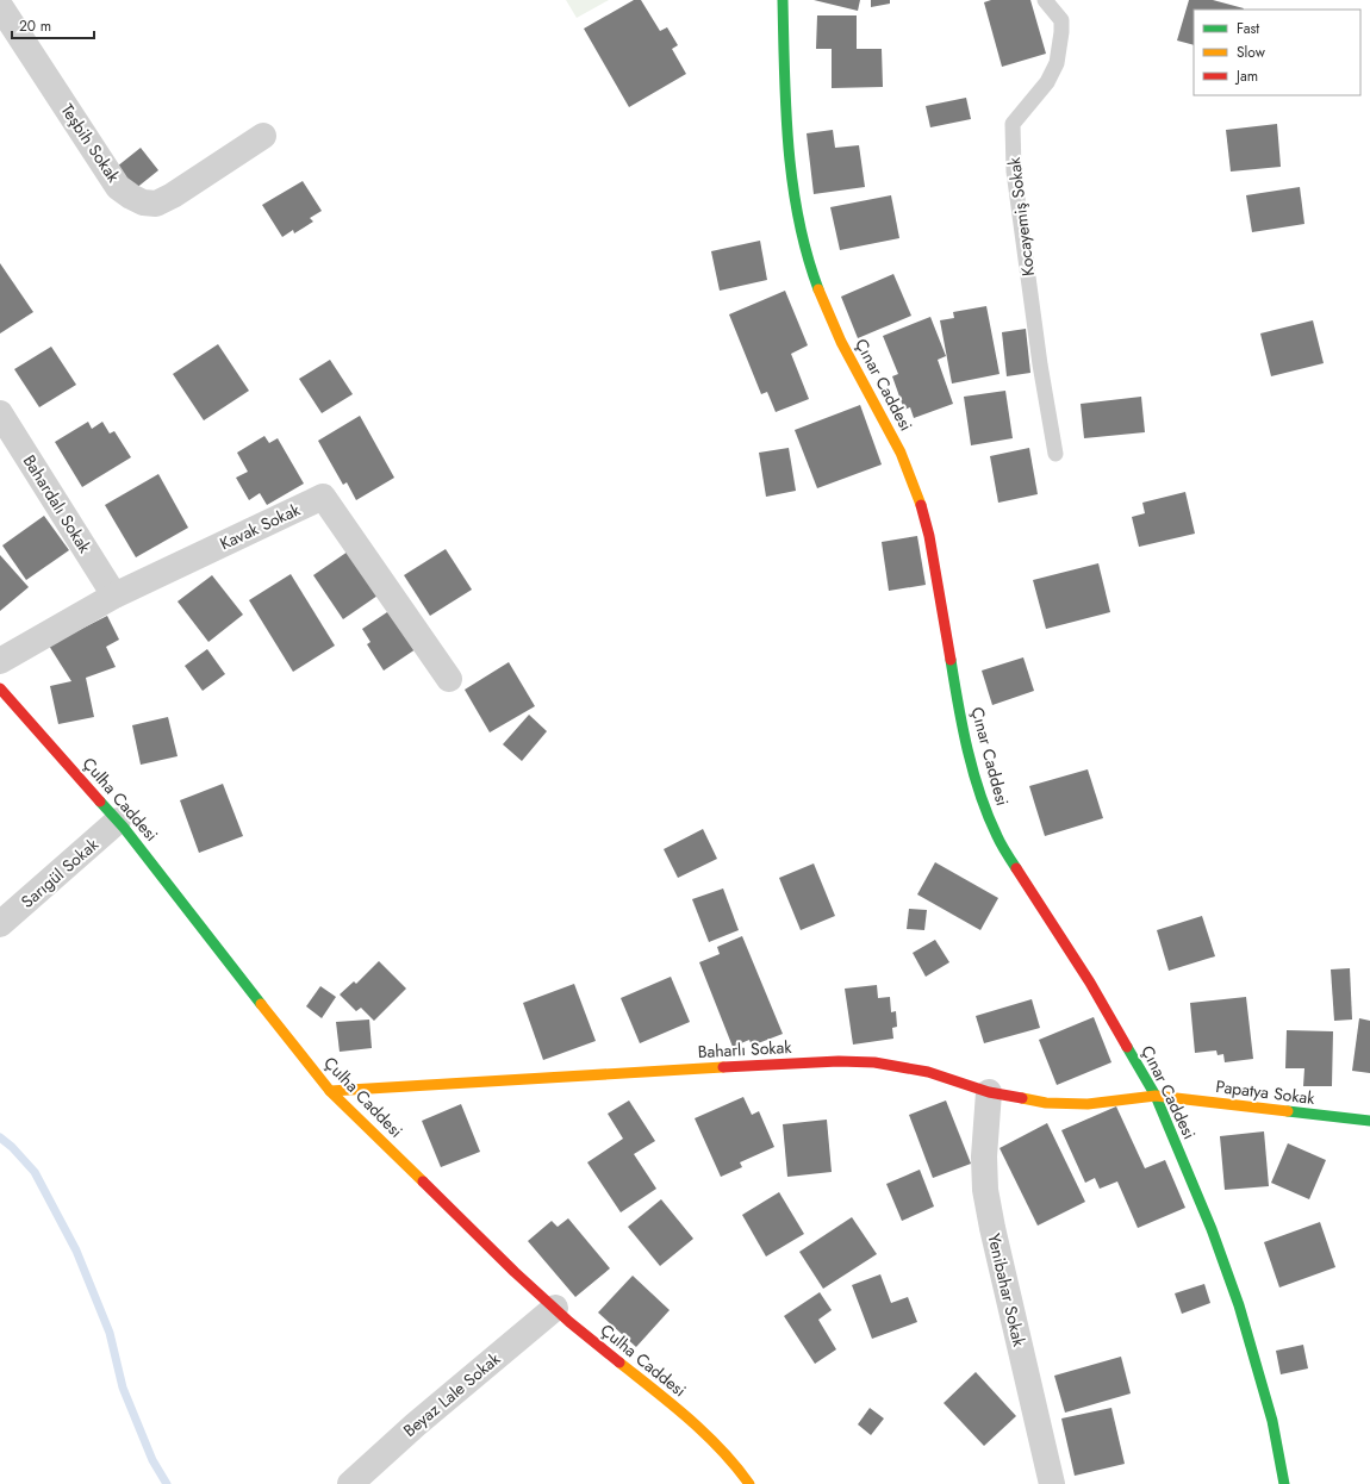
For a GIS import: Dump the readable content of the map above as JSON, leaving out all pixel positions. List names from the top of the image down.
{
  "streets": {
    "street": [
      "Teşbih Sokak",
      "Çınar Caddesi",
      "Bahardalı Sokak",
      "Kavak Sokak",
      "Çulha Caddesi",
      "Sarıgül Sokak",
      "Baharlı Sokak",
      "Papatya Sokak",
      "Yenibahar Sokak",
      "Beyaz Lale Sokak"
    ],
    "lane": ["Kocayemiş Sokak"]
  },
  "crossings": [
    ["Çınar Caddesi", "Baharlı Sokak"],
    ["Çınar Caddesi", "Papatya Sokak"],
    ["Bahardalı Sokak", "Kavak Sokak"],
    ["Çulha Caddesi", "Sarıgül Sokak"],
    ["Çulha Caddesi", "Baharlı Sokak"],
    ["Çulha Caddesi", "Beyaz Lale Sokak"],
    ["Baharlı Sokak", "Papatya Sokak"],
    ["Baharlı Sokak", "Yenibahar Sokak"]
  ],
  "legend": ["Fast", "Slow", "Jam"],
  "scale_bar": "20 m"
}
